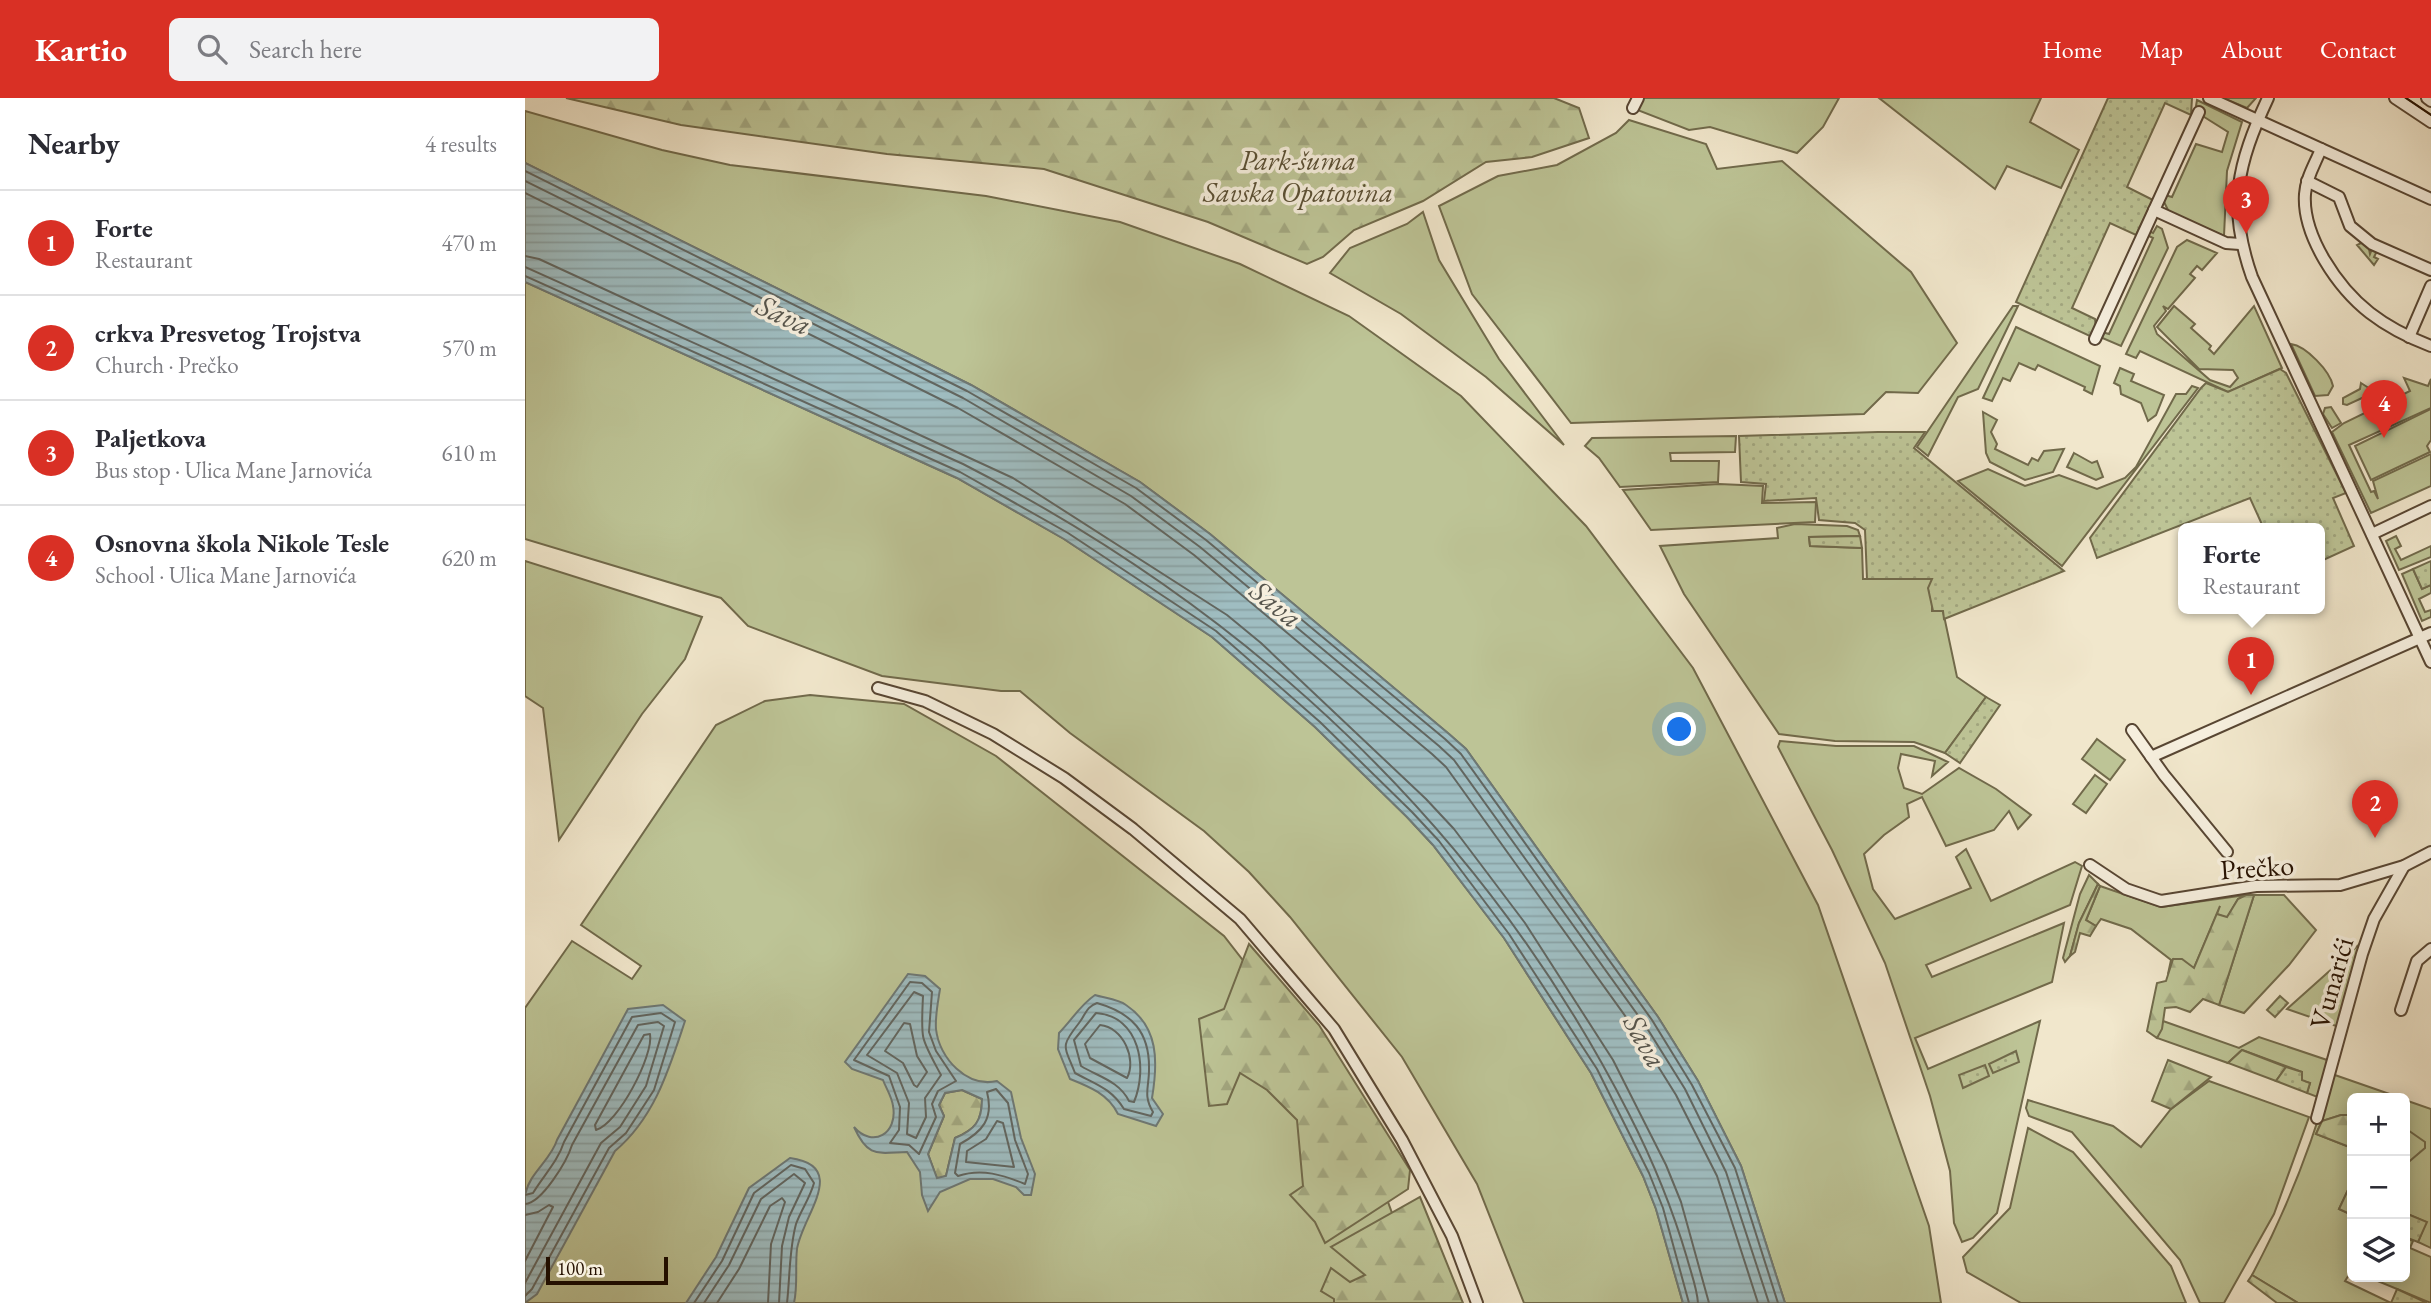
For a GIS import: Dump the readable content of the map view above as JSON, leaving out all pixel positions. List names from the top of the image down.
{
  "streets": {
    "street": ["Prečko", "Vunarići"]
  },
  "crossings": [
    ["Prečko", "Vunarići"]
  ],
  "water": ["Sava"],
  "parks": ["Park-šuma Savska Opatovina"],
  "scale_bar": "100 m",
  "page": {
    "header": "Kartio",
    "search": "Search here",
    "nav": [
      "Home",
      "Map",
      "About",
      "Contact"
    ],
    "heading": ["Nearby", "4 results"],
    "pins": [
      "3",
      "4",
      "1",
      "2"
    ],
    "list": [
      {
        "mark": "1",
        "name": "Forte",
        "note": "Restaurant",
        "value": "470 m"
      },
      {
        "mark": "2",
        "name": "crkva Presvetog Trojstva",
        "note": "Church · Prečko",
        "value": "570 m"
      },
      {
        "mark": "3",
        "name": "Paljetkova",
        "note": "Bus stop · Ulica Mane Jarnovića",
        "value": "610 m"
      },
      {
        "mark": "4",
        "name": "Osnovna škola Nikole Tesle",
        "note": "School · Ulica Mane Jarnovića",
        "value": "620 m"
      }
    ],
    "popup": ["Forte", "Restaurant"],
    "map_buttons": ["+", "−"],
    "scale": "100 m"
  }
}
